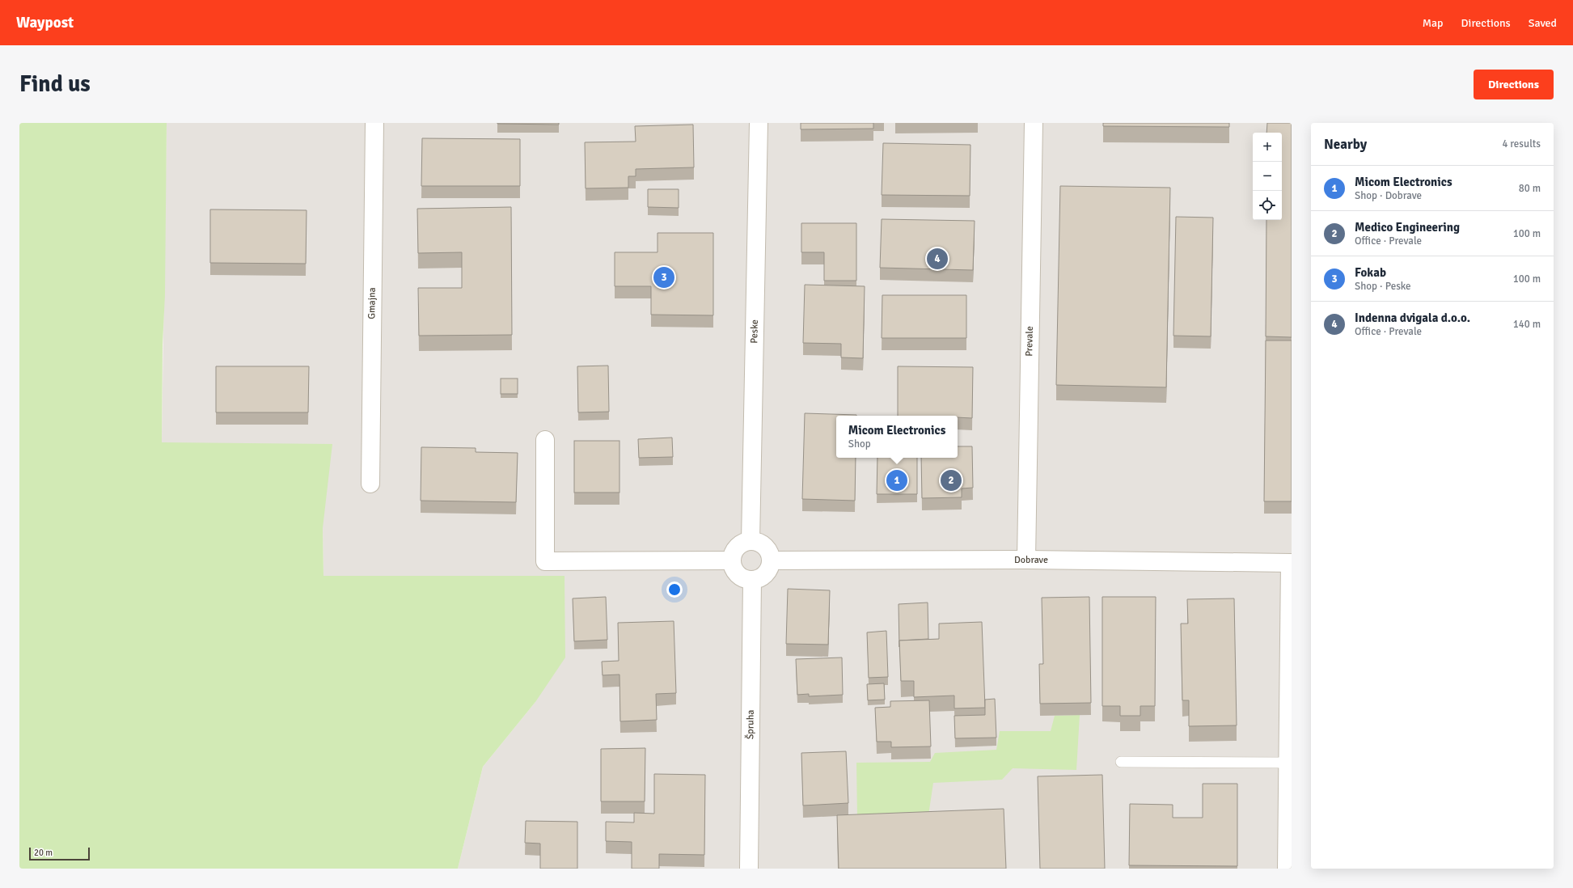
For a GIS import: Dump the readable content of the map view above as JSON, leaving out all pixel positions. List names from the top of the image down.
{
  "streets": {
    "street": [
      "Gmajna",
      "Peske",
      "Prevale",
      "Dobrave",
      "Špruha"
    ]
  },
  "crossings": [
    ["Peske", "Dobrave"],
    ["Peske", "Špruha"],
    ["Prevale", "Dobrave"],
    ["Dobrave", "Špruha"]
  ],
  "scale_bar": "20 m",
  "page": {
    "header": "Waypost",
    "nav": ["Map", "Directions", "Saved"],
    "buttons": "Directions",
    "title": "Find us",
    "heading": ["Nearby", "4 results"],
    "map_buttons": ["+", "−"],
    "list": [
      {
        "mark": "1",
        "name": "Micom Electronics",
        "note": "Shop · Dobrave",
        "value": "80 m"
      },
      {
        "mark": "2",
        "name": "Medico Engineering",
        "note": "Office · Prevale",
        "value": "100 m"
      },
      {
        "mark": "3",
        "name": "Fokab",
        "note": "Shop · Peske",
        "value": "100 m"
      },
      {
        "mark": "4",
        "name": "Indenna dvigala d.o.o.",
        "note": "Office · Prevale",
        "value": "140 m"
      }
    ],
    "pins": [
      "4",
      "3",
      "1",
      "2"
    ],
    "popup": ["Micom Electronics", "Shop"],
    "scale": "20 m"
  }
}
